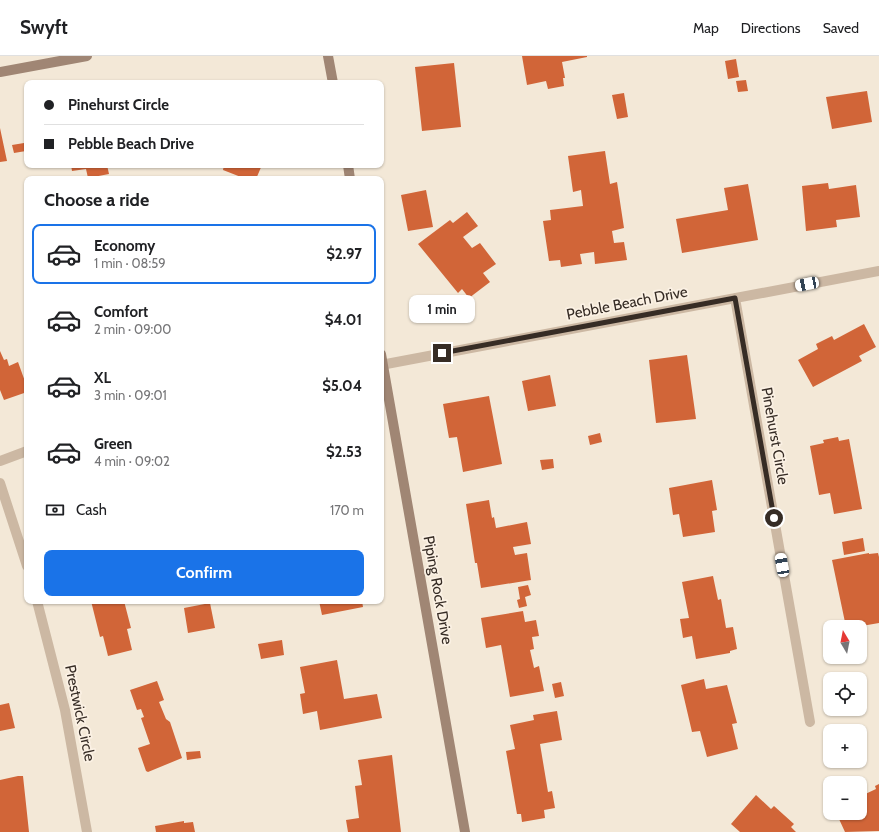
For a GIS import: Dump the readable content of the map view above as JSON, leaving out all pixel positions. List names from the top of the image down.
{
  "streets": {
    "street": [
      "Pebble Beach Drive",
      "Pinehurst Circle",
      "Piping Rock Drive",
      "Prestwick Circle"
    ]
  },
  "crossings": [
    ["Pebble Beach Drive", "Pinehurst Circle"]
  ],
  "north": "top",
  "page": {
    "header": "Swyft",
    "nav": ["Map", "Directions", "Saved"],
    "banner": ["Pinehurst Circle", "Pebble Beach Drive"],
    "heading": "Choose a ride",
    "list": [
      {
        "name": "Economy",
        "note": "1 min · 08:59",
        "value": "$2.97"
      },
      {
        "name": "Comfort",
        "note": "2 min · 09:00",
        "value": "$4.01"
      },
      {
        "name": "XL",
        "note": "3 min · 09:01",
        "value": "$5.04"
      },
      {
        "name": "Green",
        "note": "4 min · 09:02",
        "value": "$2.53"
      }
    ],
    "bubble": "1 min",
    "pay": ["Cash", "170 m"],
    "buttons": "Confirm",
    "map_buttons": ["+", "−"]
  }
}
